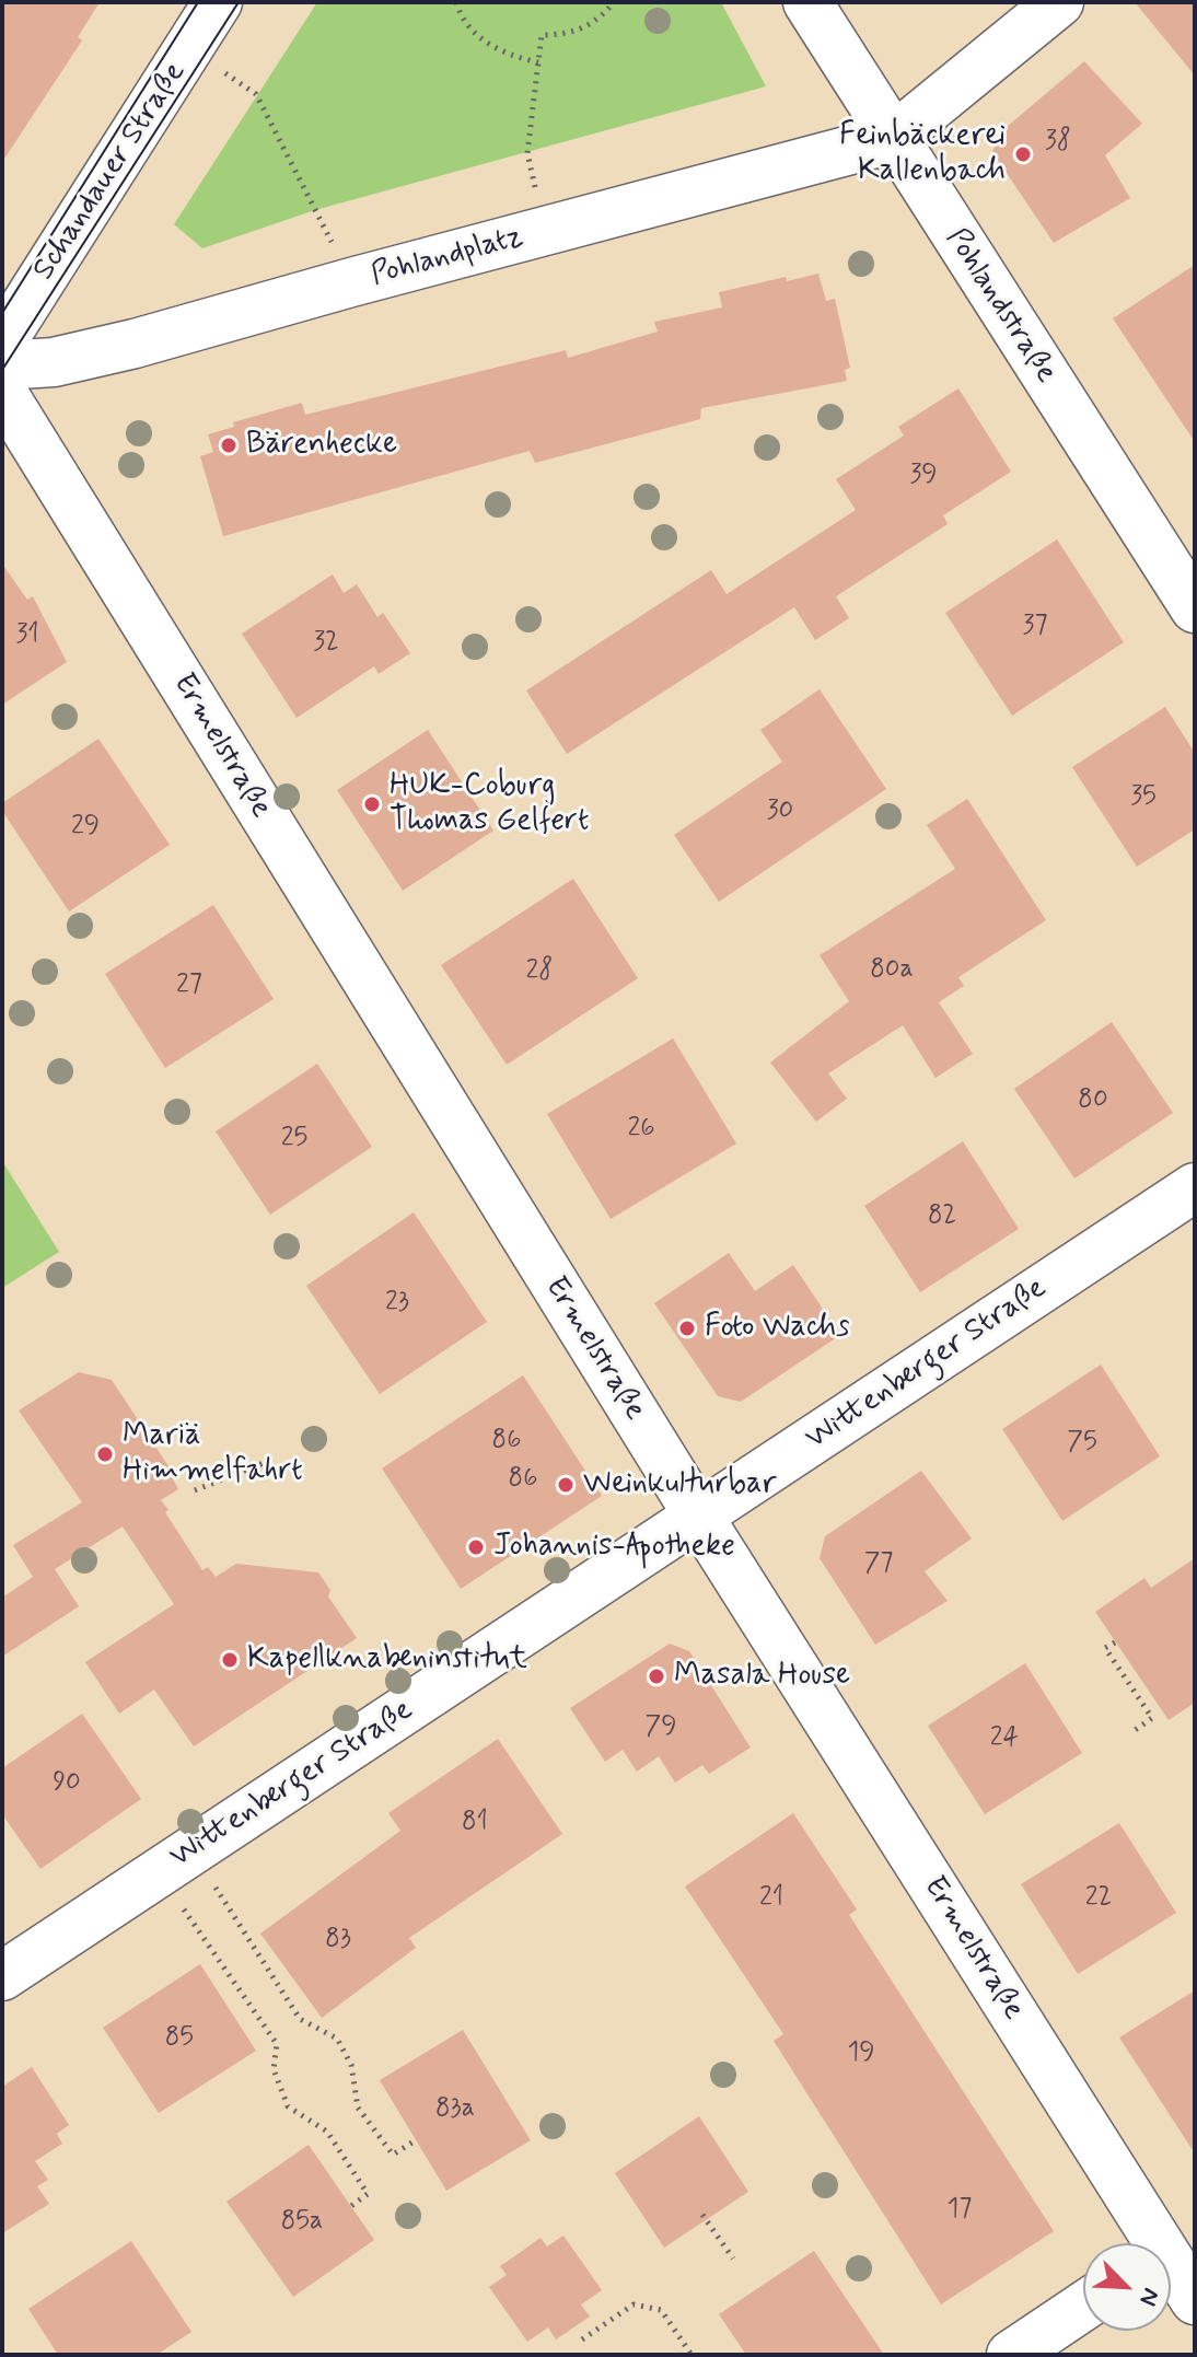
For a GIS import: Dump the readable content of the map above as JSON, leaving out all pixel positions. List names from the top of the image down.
{
  "streets": {
    "street": [
      "Schandauer Straße",
      "Pohlandplatz",
      "Pohlandstraße",
      "Ermelstraße",
      "Wittenberger Straße"
    ]
  },
  "crossings": [
    ["Pohlandplatz", "Pohlandstraße"],
    ["Ermelstraße", "Wittenberger Straße"]
  ],
  "places": [
    "Feinbäckerei Kallenbach",
    "Bärenhecke",
    "HUK-Coburg Thomas Gelfert",
    "Foto Wachs",
    "Mariä Himmelfahrt",
    "Weinkulturbar",
    "Johannis-Apotheke",
    "Kapellknabeninstitut",
    "Masala House"
  ],
  "house_numbers": [
    "38",
    "39",
    "37",
    "31",
    "32",
    "35",
    "30",
    "29",
    "80a",
    "28",
    "27",
    "80",
    "26",
    "25",
    "82",
    "23",
    "86",
    "75",
    "86",
    "77",
    "79",
    "24",
    "90",
    "81",
    "21",
    "22",
    "83",
    "85",
    "19",
    "83a",
    "17",
    "85a"
  ],
  "north": "bottom right"
}
